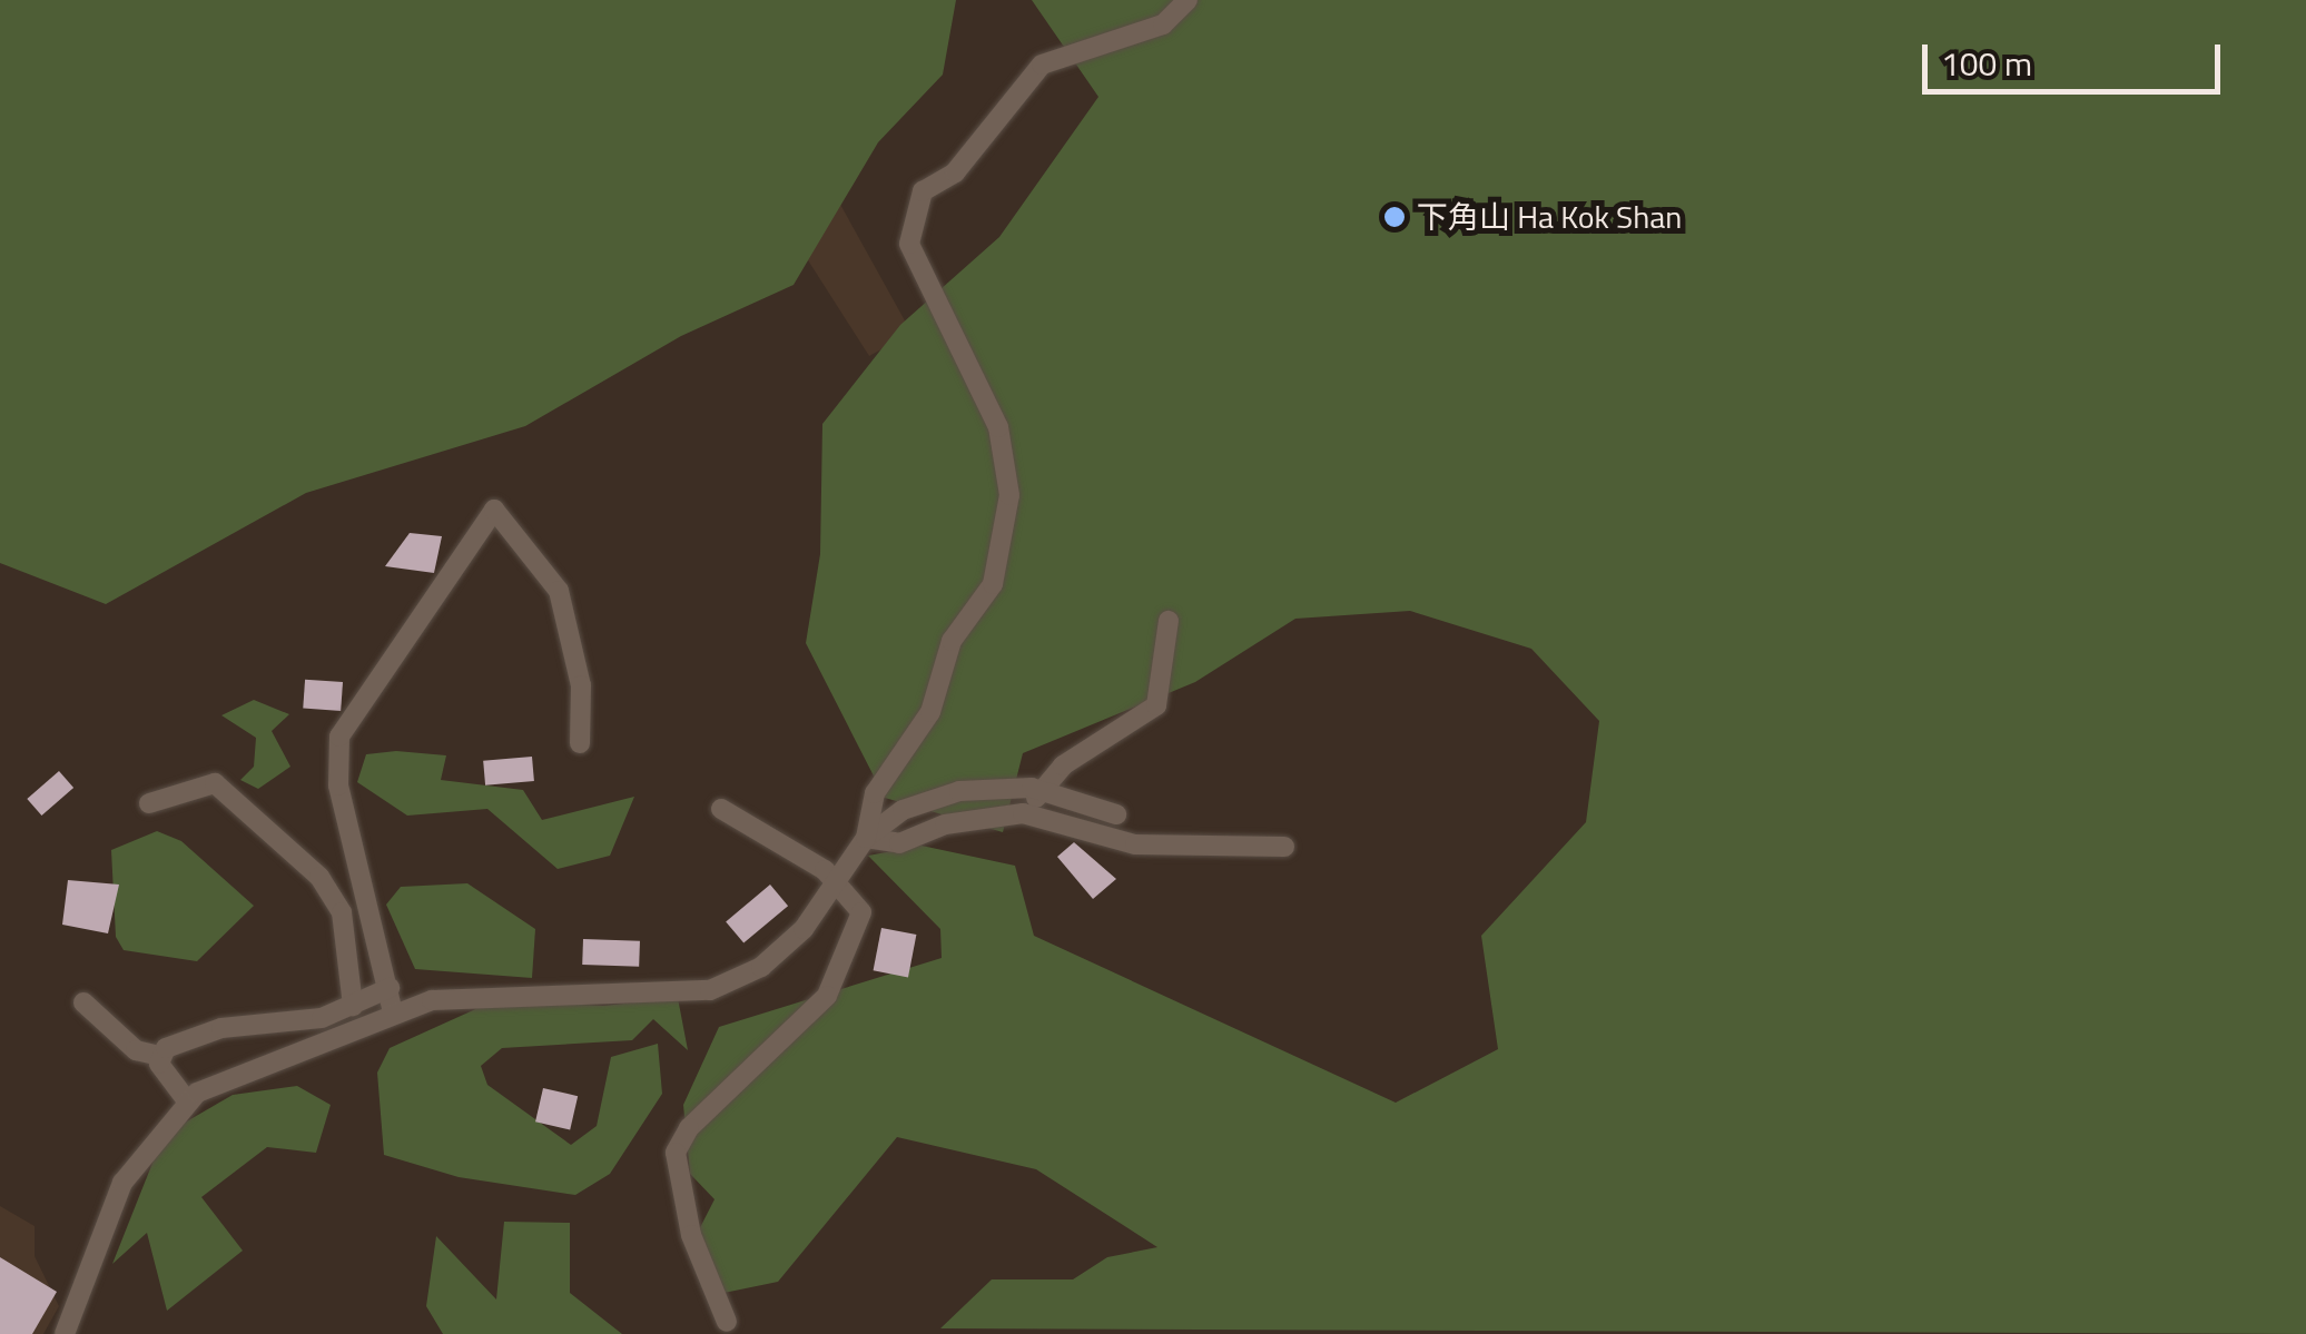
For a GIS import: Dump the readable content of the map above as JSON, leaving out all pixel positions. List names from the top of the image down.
{
  "places": ["下角山 Ha Kok Shan"],
  "scale_bar": "100 m"
}
